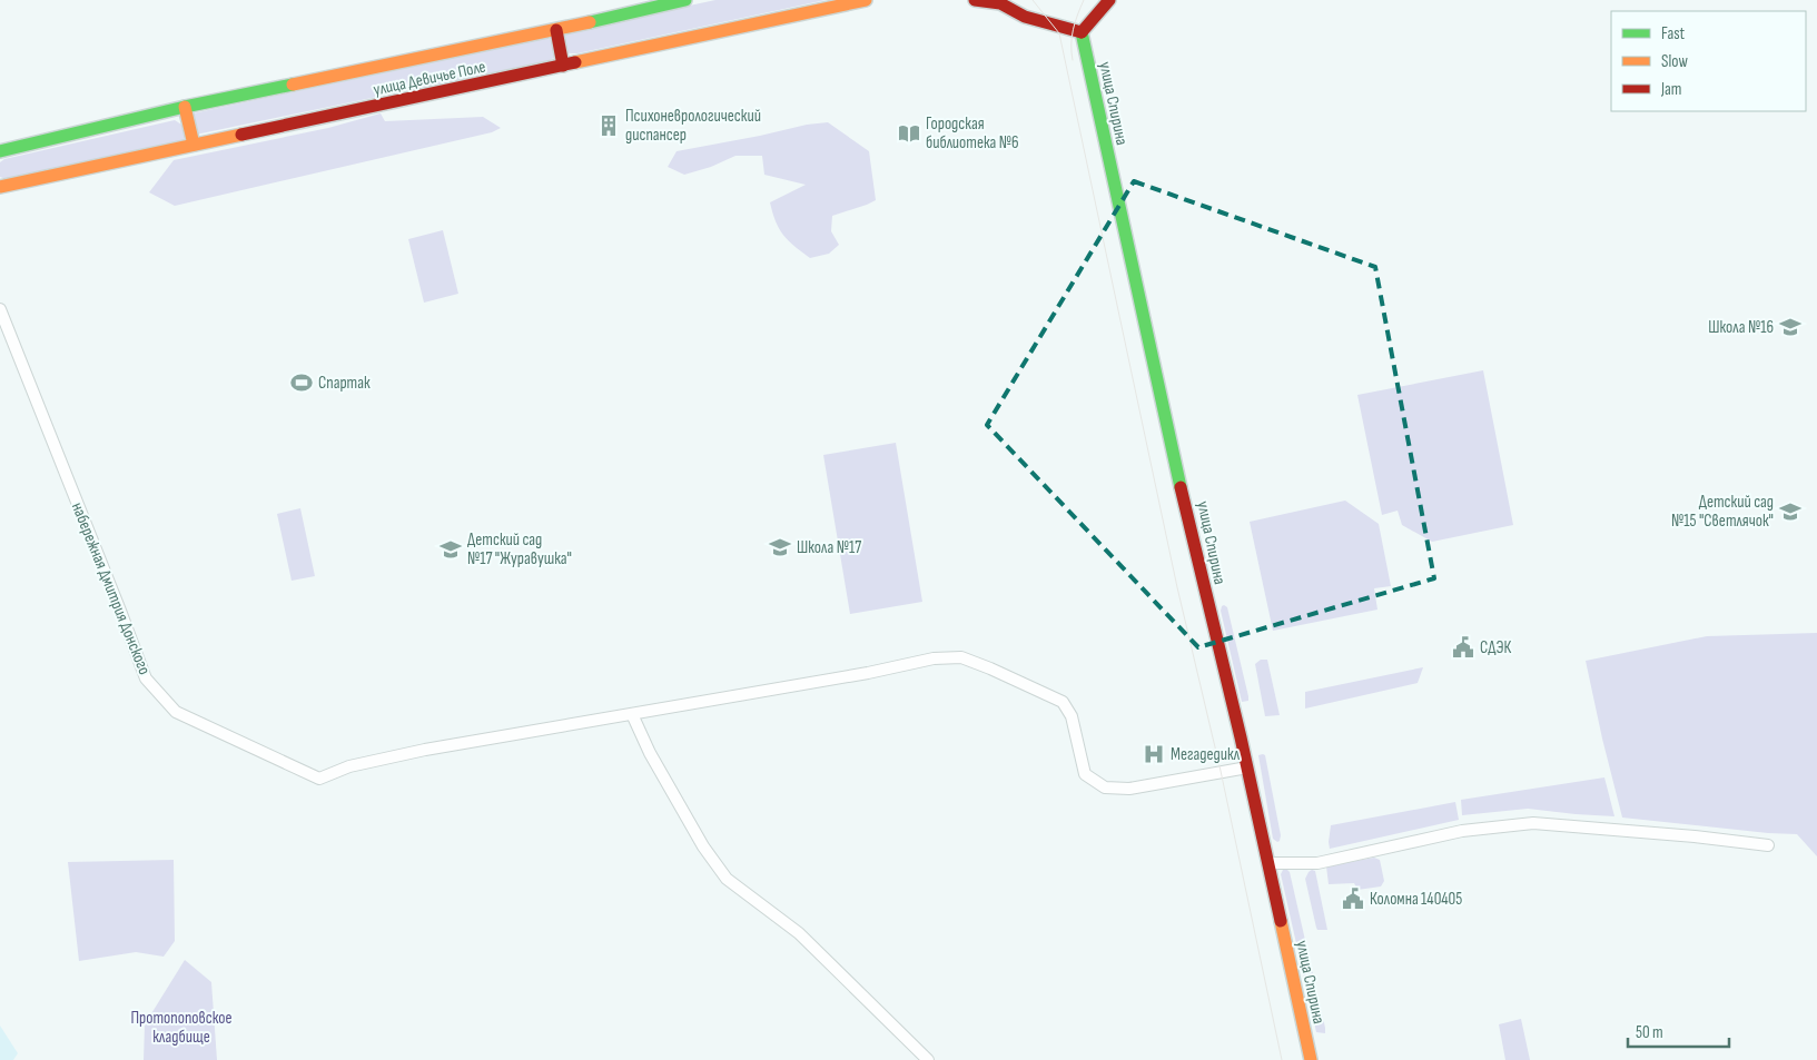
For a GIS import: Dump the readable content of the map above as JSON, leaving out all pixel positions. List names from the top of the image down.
{
  "streets": {
    "street": ["улица Девичье Поле", "улица Спирина", "набережная Дмитрия Донского"]
  },
  "parks": ["Протопоповское кладбище"],
  "places": {
    "building": ["Психоневрологический диспансер"],
    "library": ["Городская библиотека №6"],
    "school or university": [
      "Школа №16",
      "Детский сад №15 \"Светлячок\"",
      "Школа №17",
      "Детский сад №17 \"Журавушка\""
    ],
    "sports": ["Спартак"],
    "public building": ["СДЭК", "Коломна 140405"],
    "hospital": ["Мегадедикл"]
  },
  "legend": ["Fast", "Slow", "Jam"],
  "scale_bar": "50 m"
}
